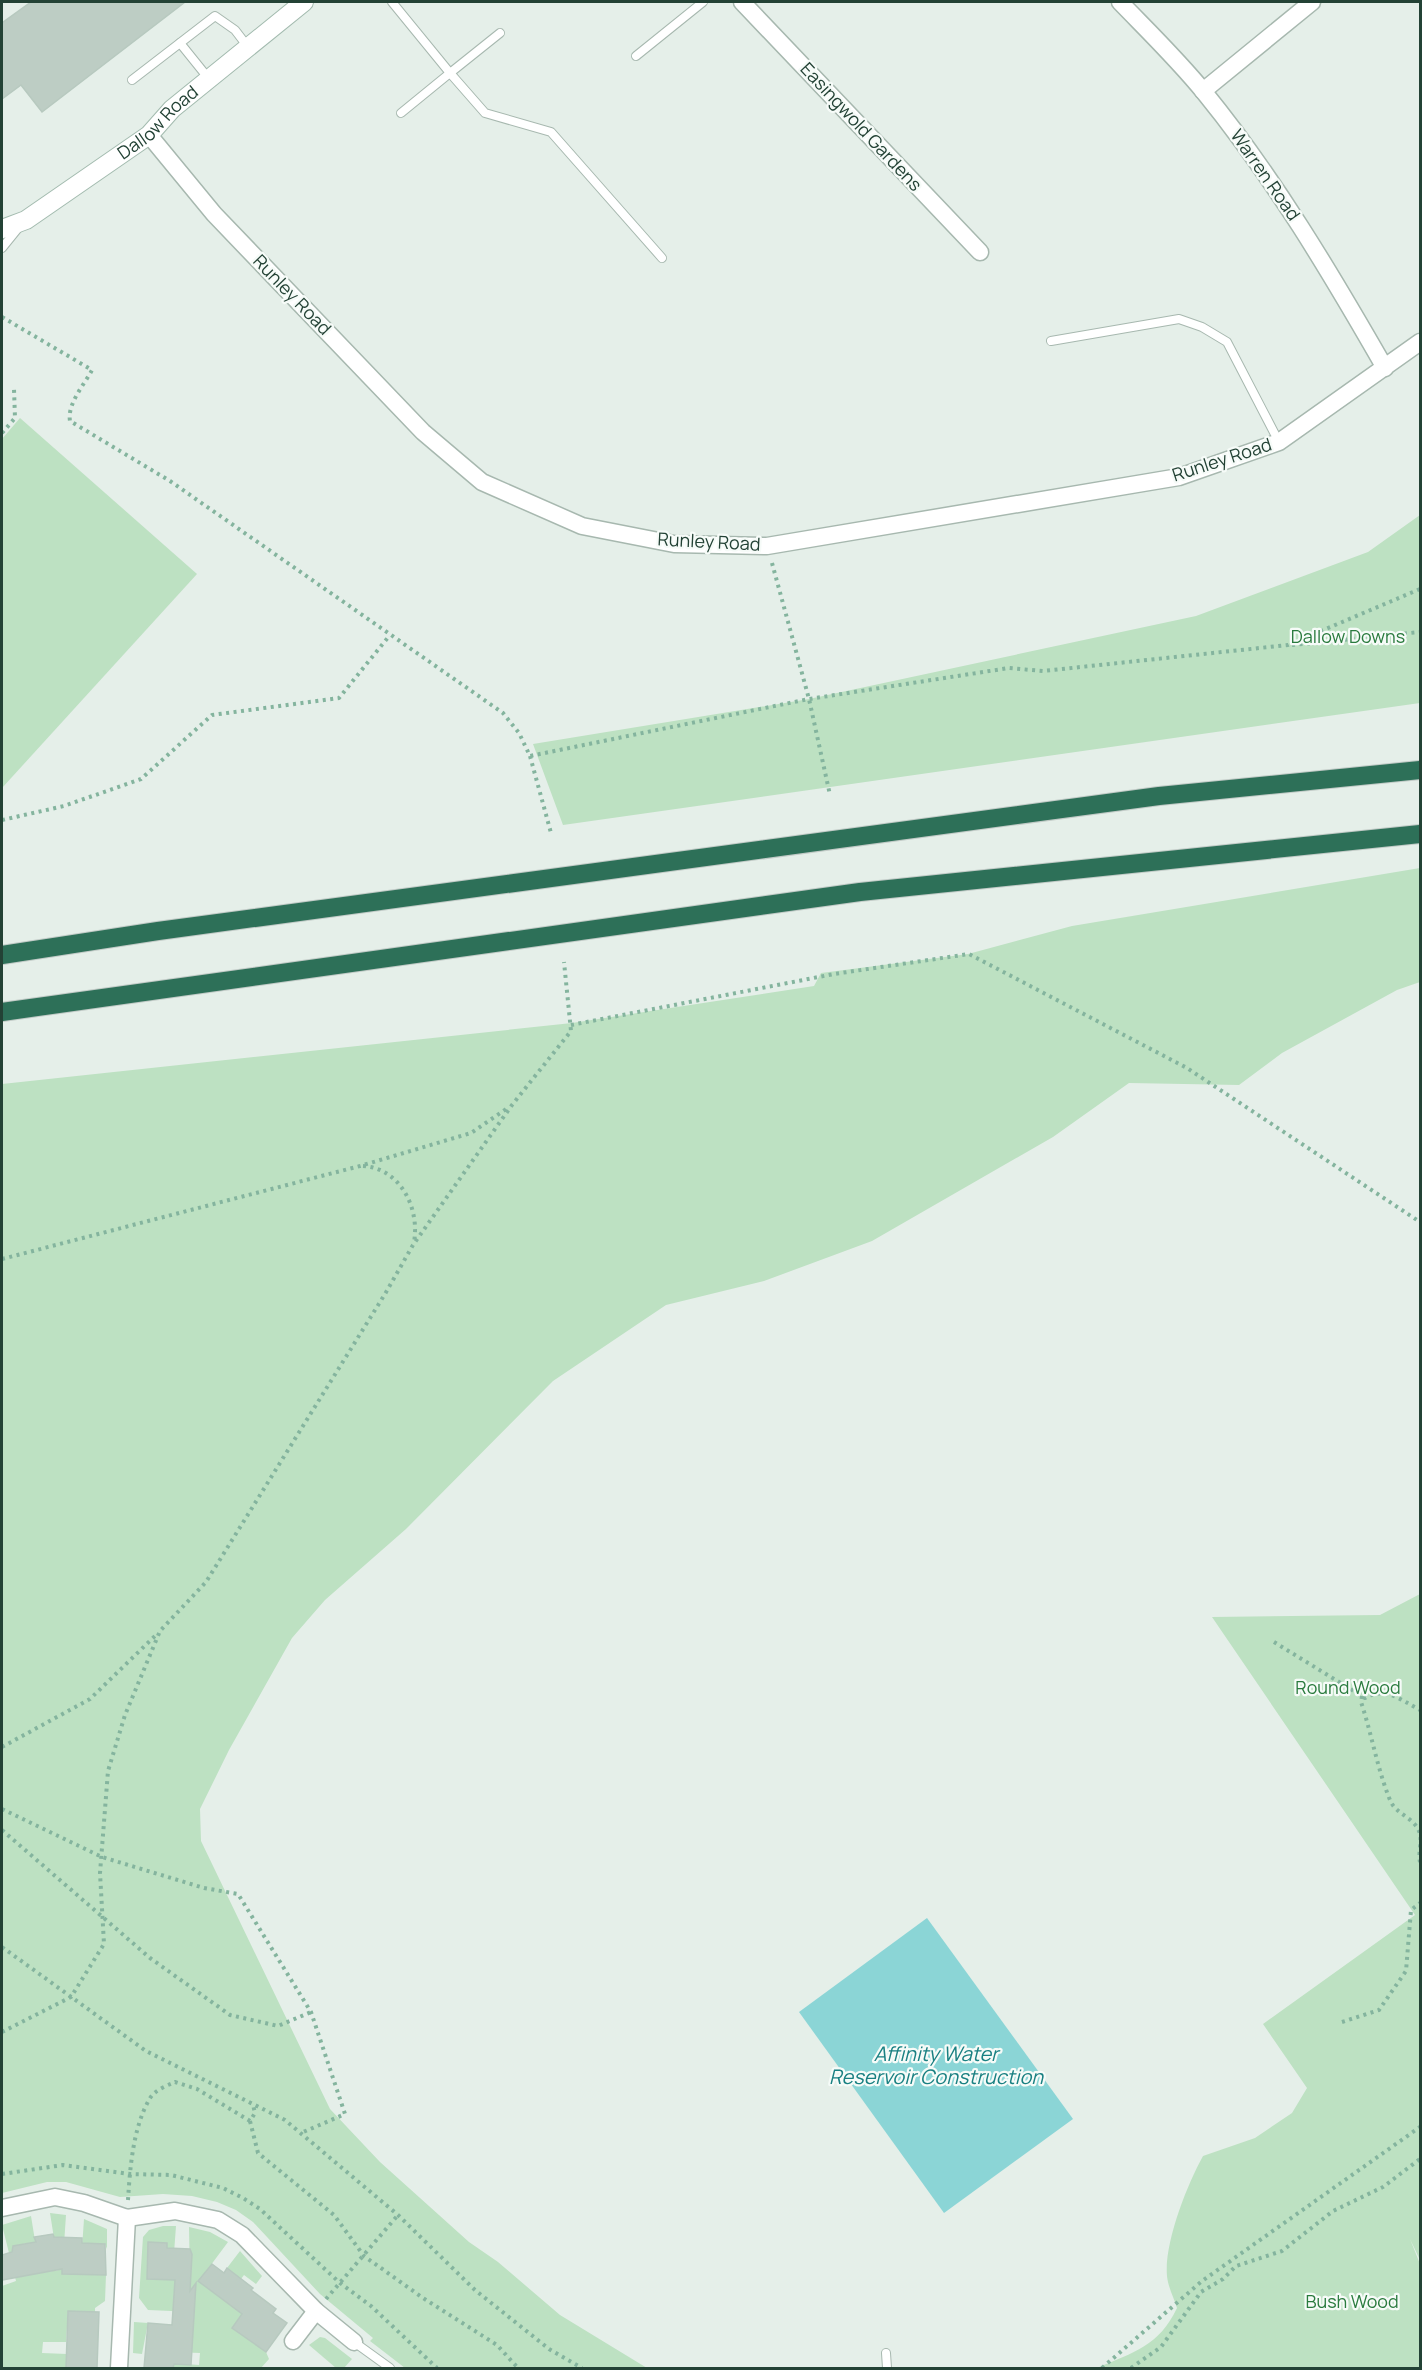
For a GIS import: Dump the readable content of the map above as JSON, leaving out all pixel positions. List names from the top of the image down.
{
  "streets": {
    "street": [
      "Dallow Road",
      "Easingwold Gardens",
      "Warren Road",
      "Runley Road"
    ]
  },
  "crossings": [
    ["Dallow Road", "Runley Road"],
    ["Warren Road", "Runley Road"]
  ],
  "water": ["Affinity Water Reservoir Construction"],
  "parks": ["Dallow Downs", "Round Wood", "Bush Wood"]
}
